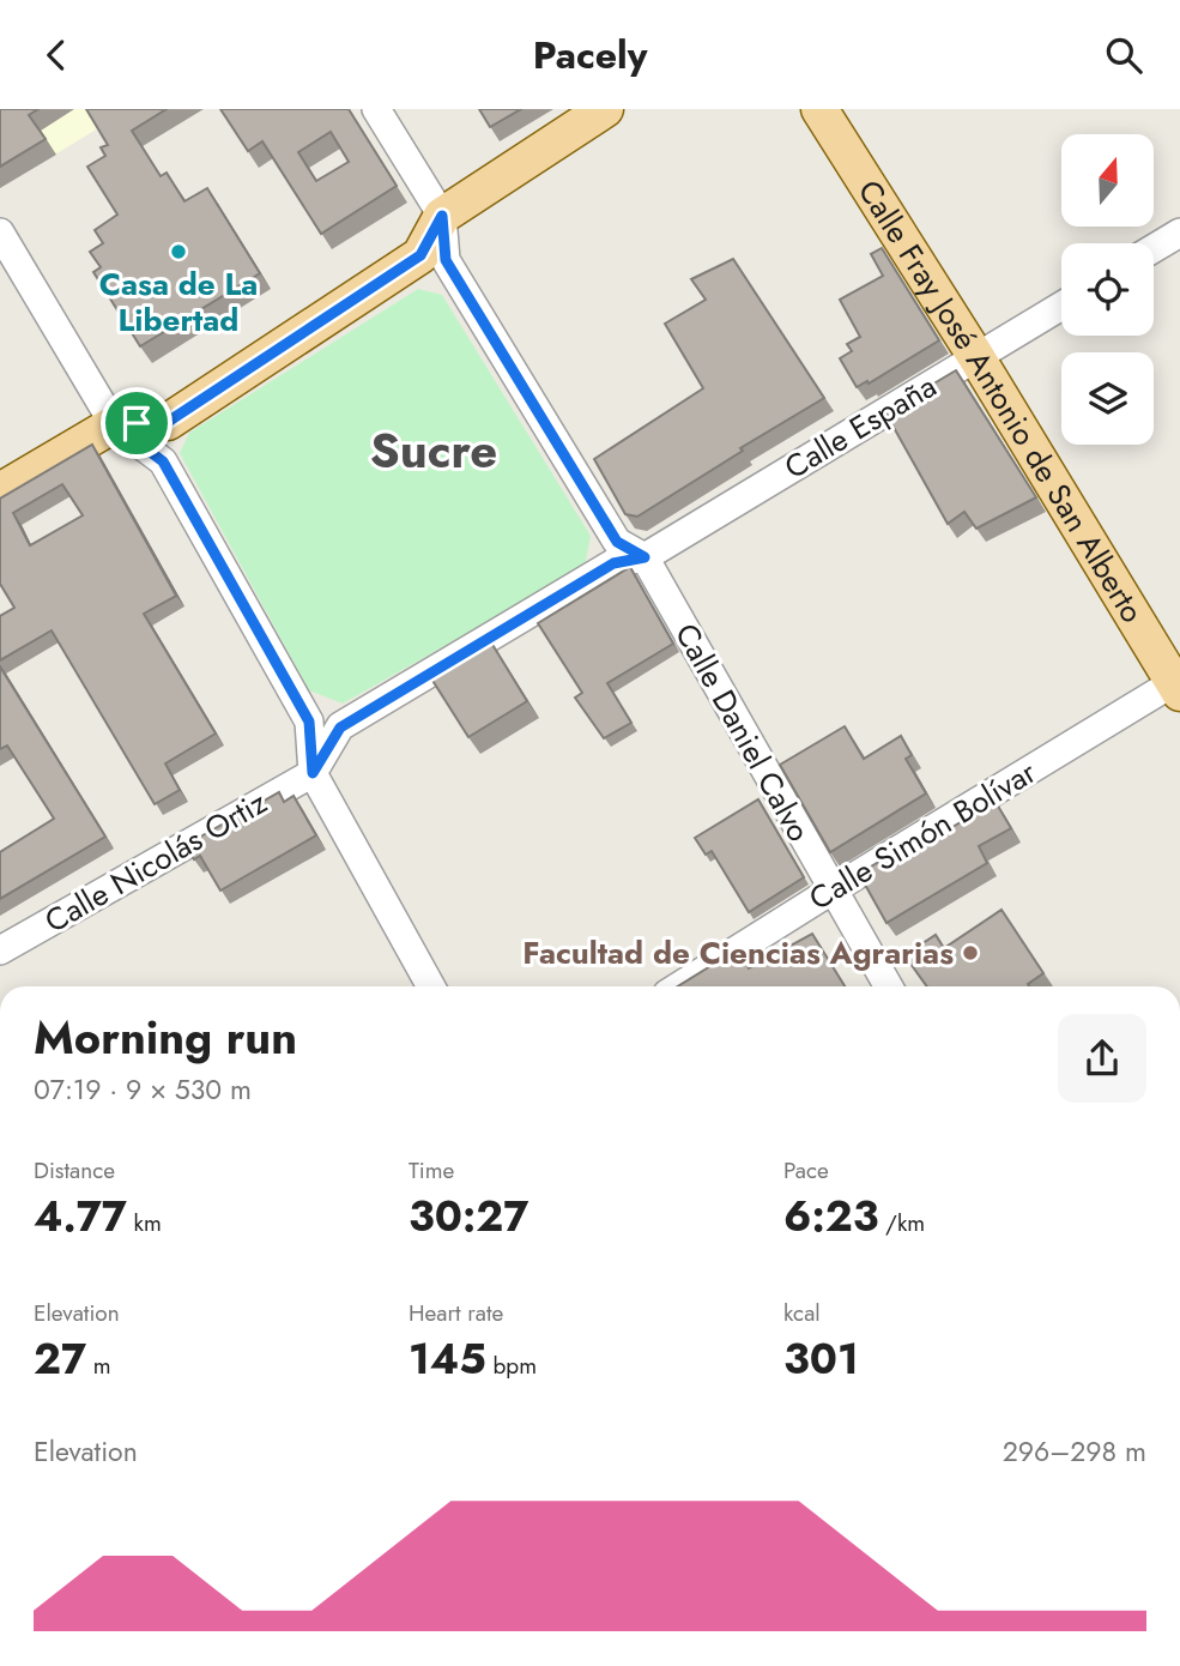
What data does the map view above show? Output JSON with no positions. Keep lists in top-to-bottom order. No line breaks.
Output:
{"streets":{"main road":["Calle Fray José Antonio de San Alberto"],"street":["Calle España","Calle Daniel Calvo","Calle Simón Bolívar","Calle Nicolás Ortiz"]},"crossings":[["Calle Fray José Antonio de San Alberto","Calle España"],["Calle Fray José Antonio de San Alberto","Calle Simón Bolívar"],["Calle España","Calle Daniel Calvo"],["Calle España","Calle Nicolás Ortiz"],["Calle Daniel Calvo","Calle Simón Bolívar"]],"districts":["Sucre"],"places":["Casa de La Libertad","Facultad de Ciencias Agrarias"],"north":"top","page":{"header":"Pacely","heading":["Morning run","07:19 · 9 × 530 m"],"stats":[["Distance","4.77 km"],["Time","30:27"],["Pace","6:23 /km"],["Elevation","27 m"],["Heart rate","145 bpm"],["kcal","301"]],"chart":["Elevation","296–298 m"]}}
